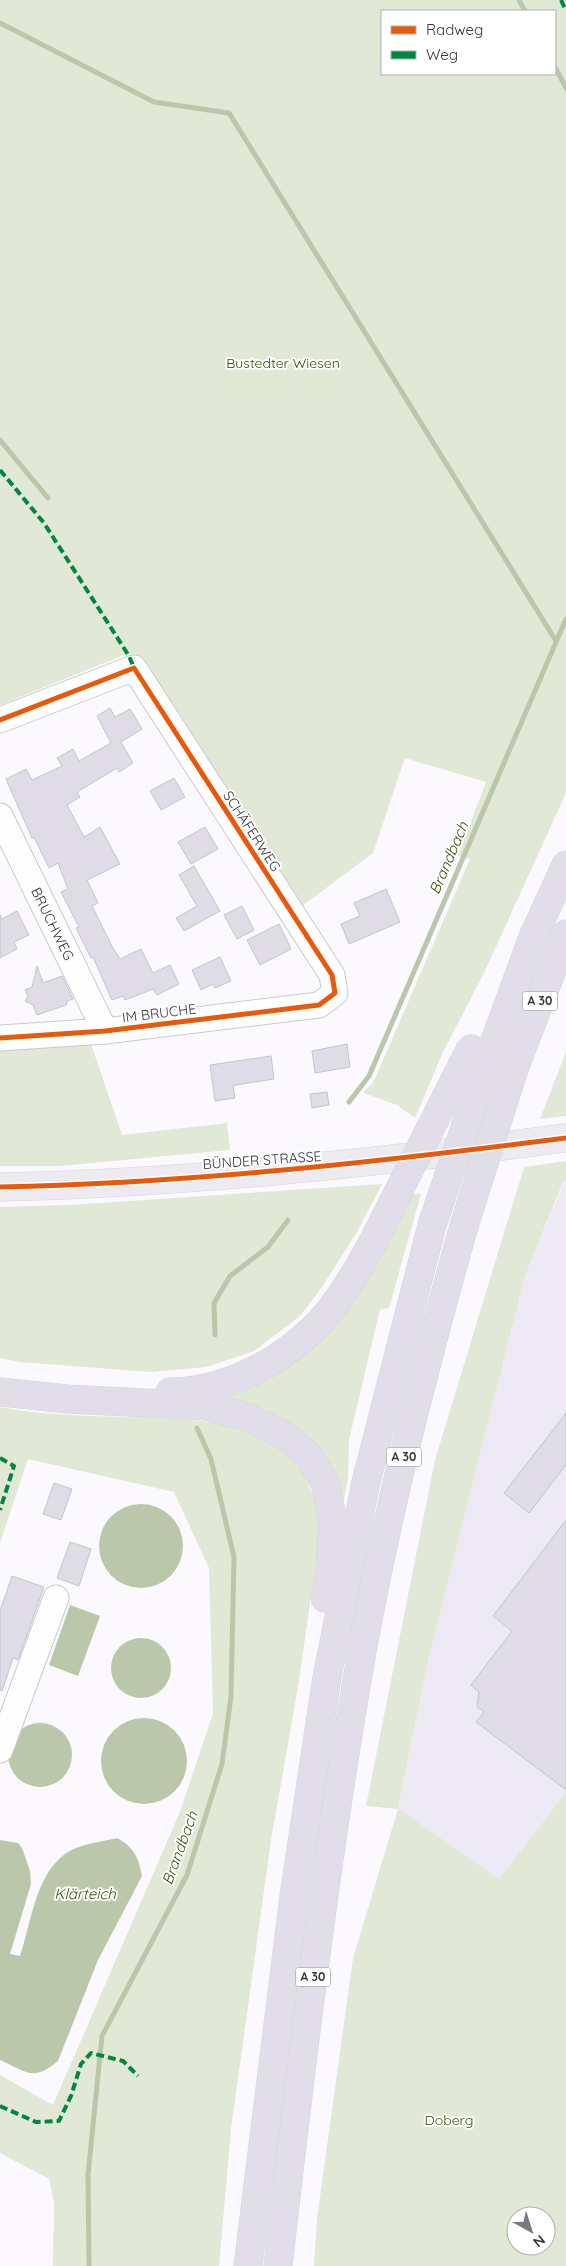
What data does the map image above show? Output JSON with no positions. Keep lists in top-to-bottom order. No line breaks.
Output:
{"streets":{"highway":["A 30"],"main road":["BÜNDER STRASSE"],"street":["SCHÄFERWEG","BRUCHWEG","IM BRUCHE"]},"crossings":[["SCHÄFERWEG","IM BRUCHE"],["BRUCHWEG","IM BRUCHE"]],"water":["Brandbach","Klärteich"],"parks":["Bustedter Wiesen","Doberg"],"legend":["Radweg","Weg"],"north":"bottom right"}
